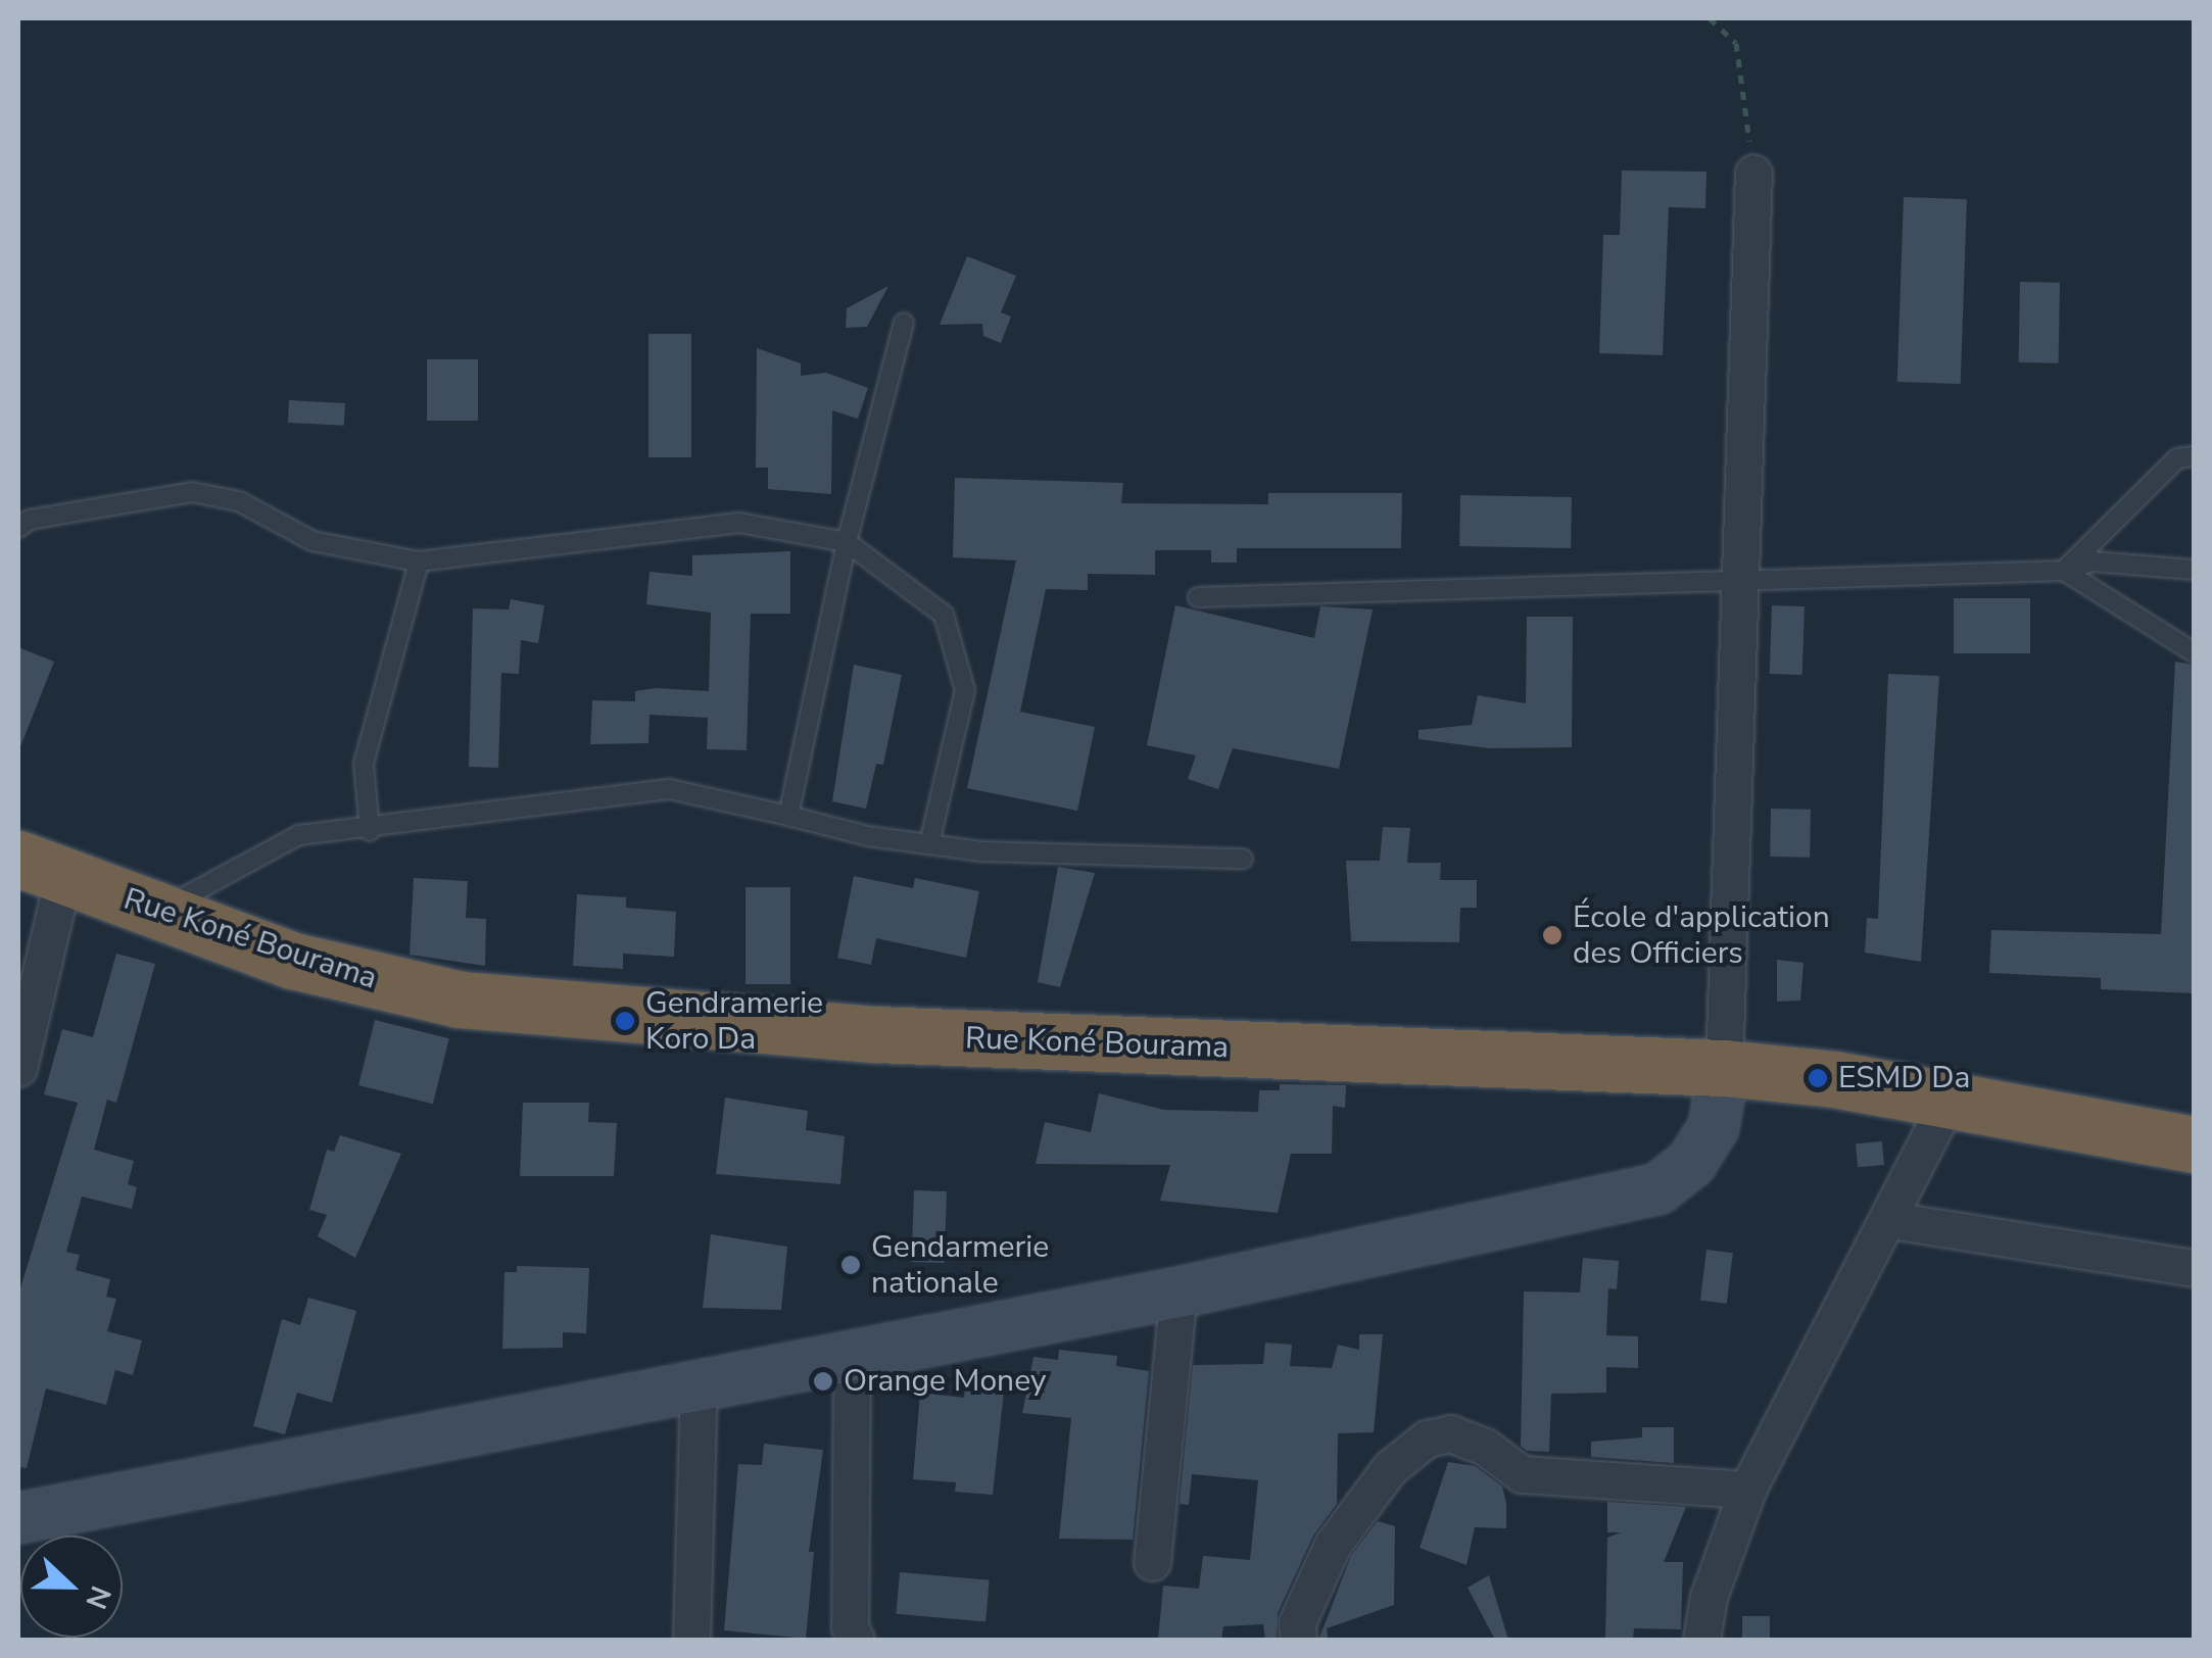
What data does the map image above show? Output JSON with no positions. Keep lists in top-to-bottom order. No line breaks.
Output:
{"streets":{"highway":["Rue Koné Bourama"]},"places":["École d'application des Officiers","Gendramerie Koro Da","ESMD Da","Gendarmerie nationale","Orange Money"],"north":"right"}
